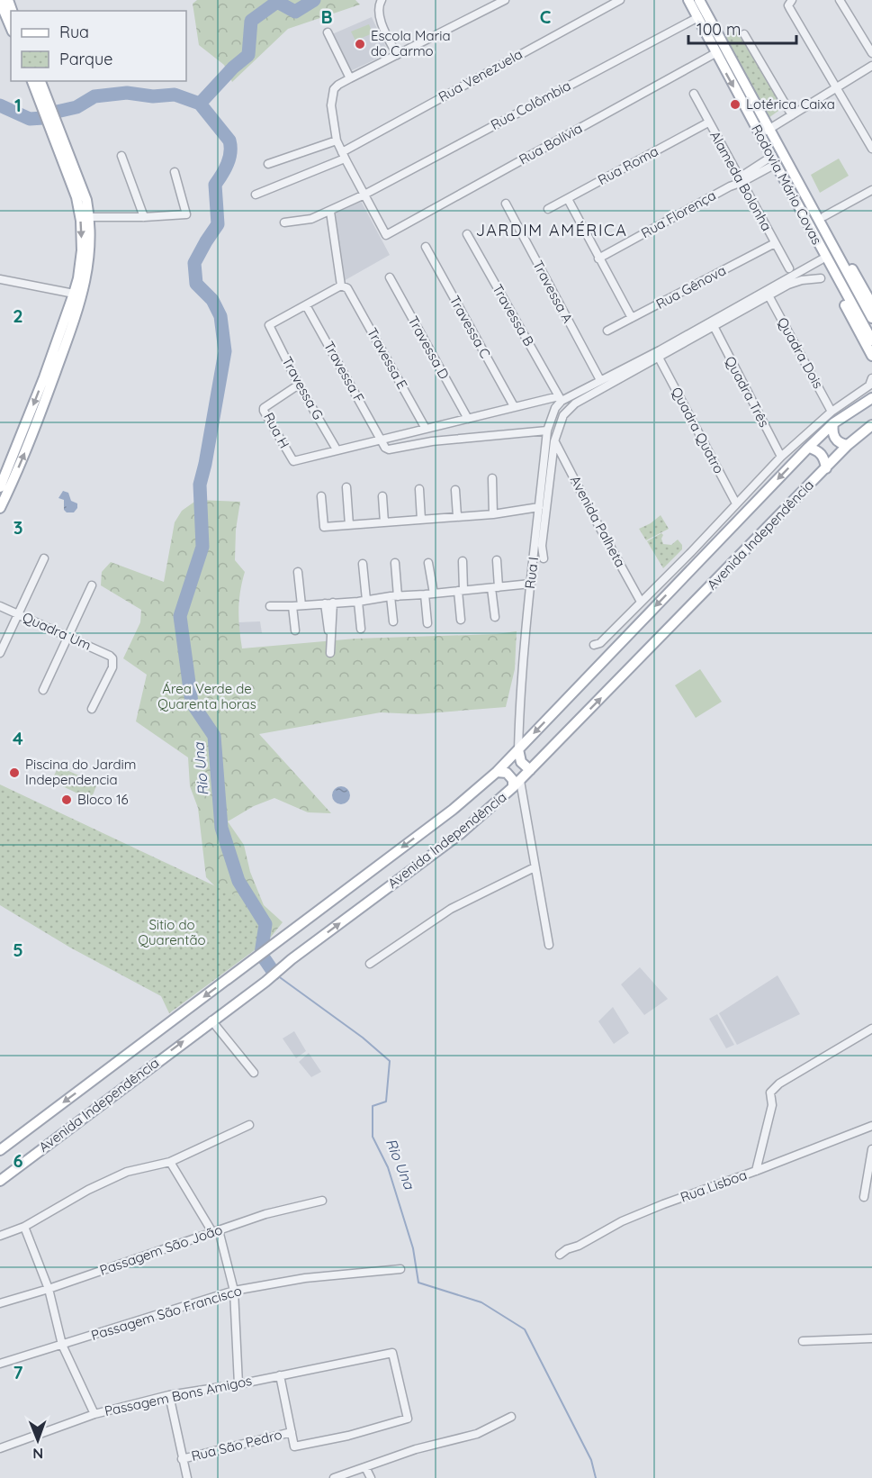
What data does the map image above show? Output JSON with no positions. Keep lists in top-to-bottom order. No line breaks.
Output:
{"streets":{"main road":["Rodovia Mário Covas","Avenida Independência"],"street":["Rua Venezuela","Rua Colômbia","Rua Bolívia","Rua Roma","Alameda Bolonha","Rua Florença","Rua Gênova","Travessa A","Travessa B","Travessa C","Travessa D","Quadra Dois","Travessa E","Travessa F","Travessa G","Quadra Três","Rua H","Quadra Quatro","Avenida Palheta","Rua I","Quadra Um","Rua Lisboa","Passagem São João","Passagem São Francisco","Passagem Bons Amigos","Rua São Pedro"]},"crossings":[["Rua Colômbia","Rua Bolívia"],["Rua Colômbia","Rodovia Mário Covas"],["Rua Bolívia","Rodovia Mário Covas"],["Rua Roma","Alameda Bolonha"],["Alameda Bolonha","Rua Florença"],["Alameda Bolonha","Rua Gênova"],["Rodovia Mário Covas","Rua Florença"],["Travessa B","Rua I"],["Travessa F","Travessa G"],["Travessa G","Rua H"],["Avenida Independência","Rua I"],["Passagem Bons Amigos","Rua São Pedro"]],"districts":["JARDIM AMÉRICA"],"water":["Rio Una"],"parks":["Área Verde de Quarenta horas","Sitio do Quarentão"],"places":["Escola Maria do Carmo","Lotérica Caixa","Piscina do Jardim Independencia","Bloco 16"],"legend":["Rua","Parque"],"scale_bar":"100 m","north":"bottom","grid":{"columns":["B","C"],"rows":["1","2","3","4","5","6","7"]}}
